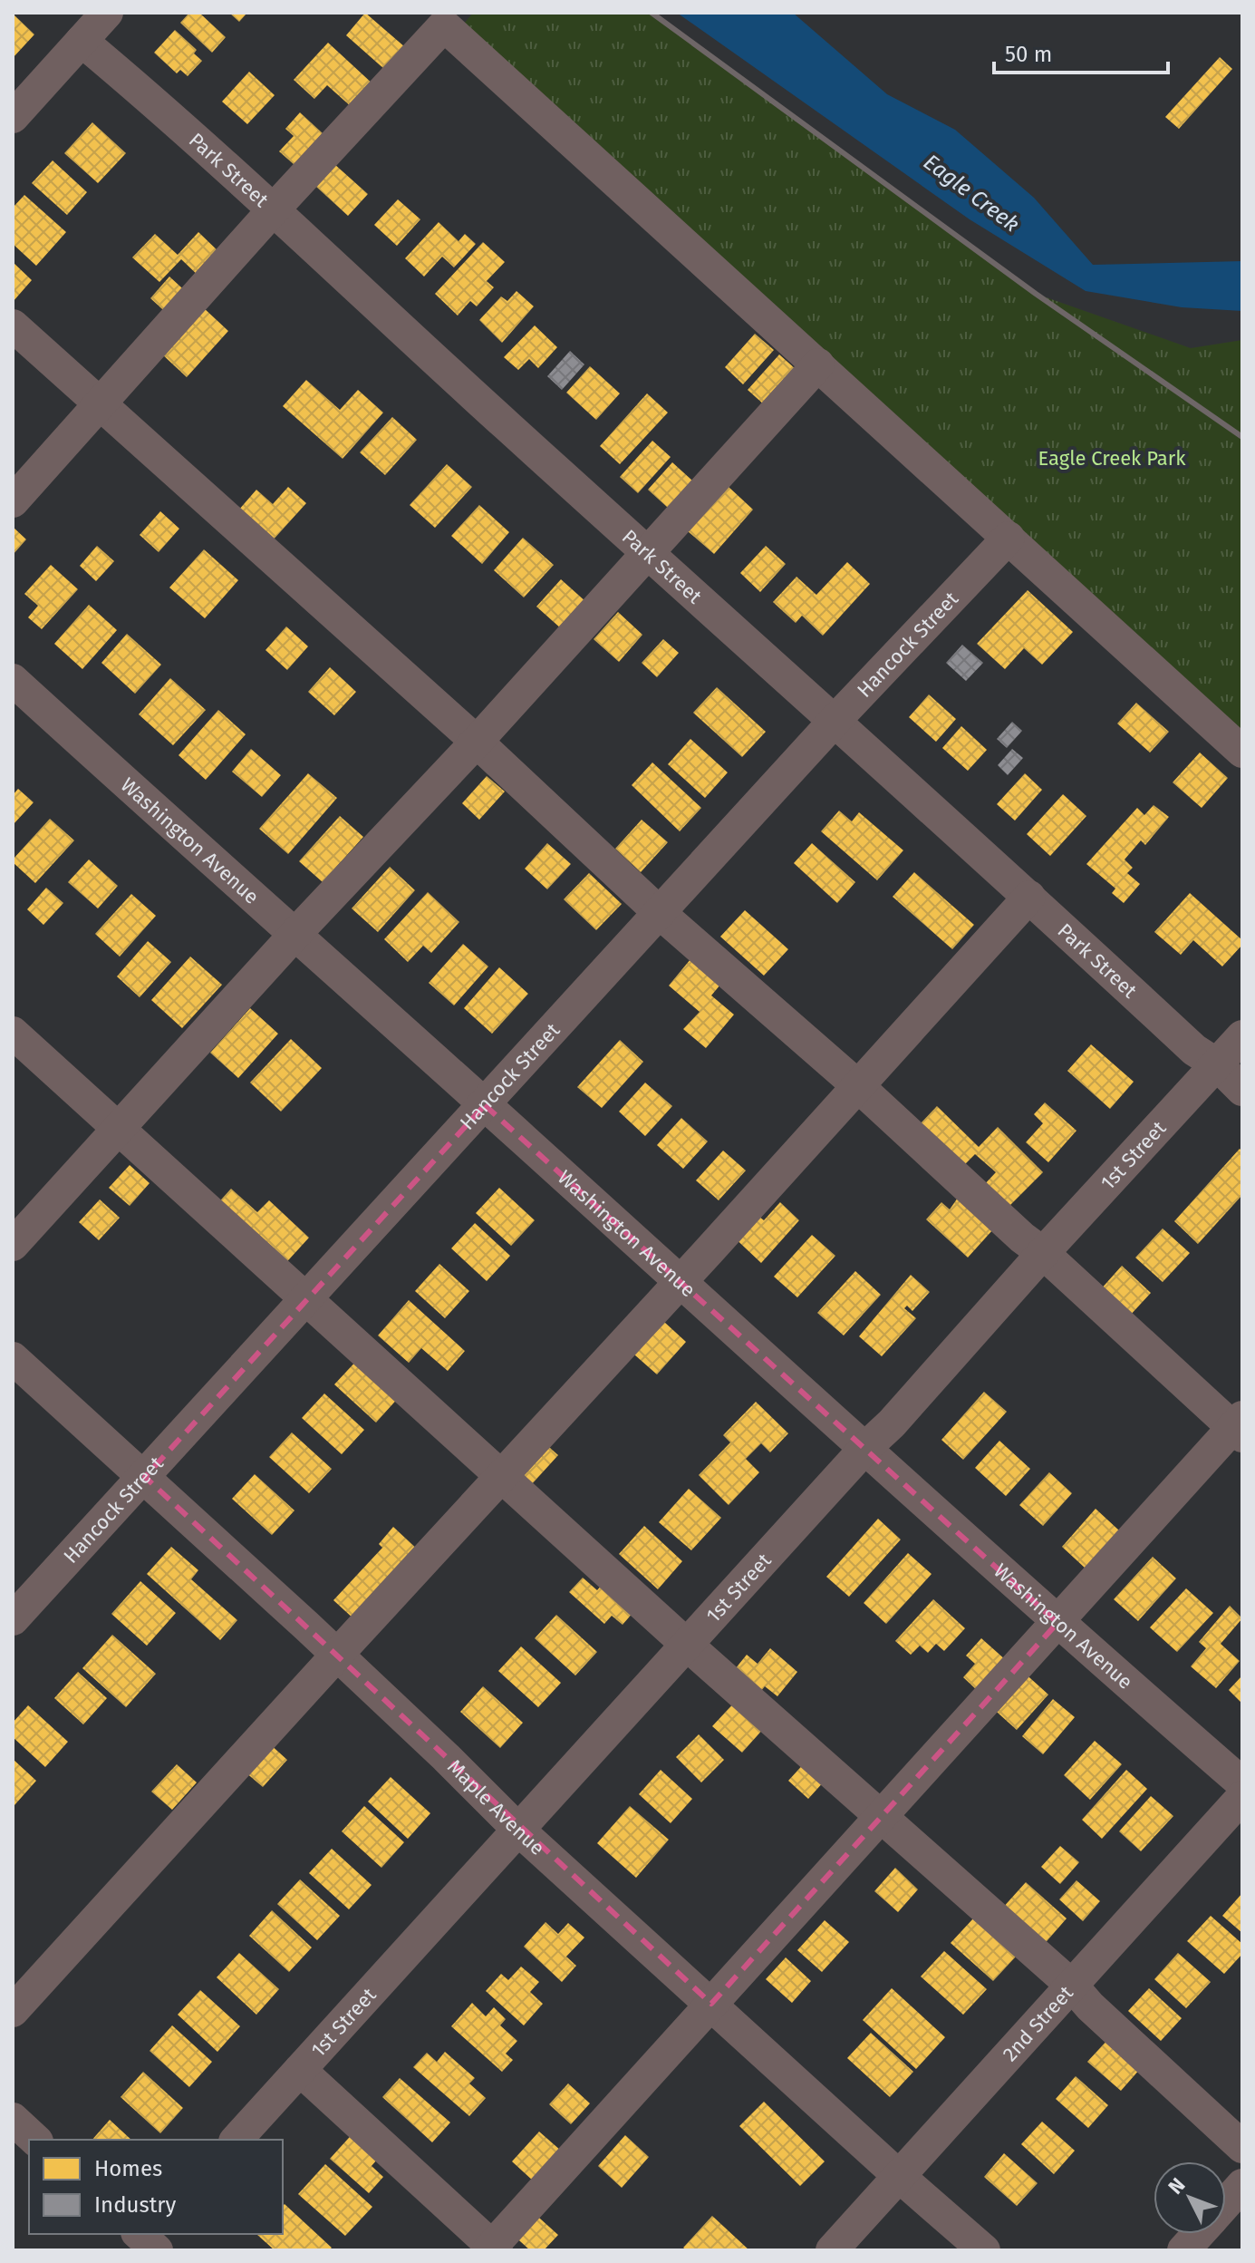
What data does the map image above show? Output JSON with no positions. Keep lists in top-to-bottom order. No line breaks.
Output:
{"streets":{"street":["Park Street","Hancock Street","Washington Avenue","1st Street","Maple Avenue","2nd Street"]},"crossings":[["Park Street","Hancock Street"],["Park Street","1st Street"],["Hancock Street","Washington Avenue"],["Hancock Street","Maple Avenue"],["Washington Avenue","1st Street"],["1st Street","Maple Avenue"],["Maple Avenue","2nd Street"]],"water":["Eagle Creek"],"parks":["Eagle Creek Park"],"legend":["Homes","Industry"],"scale_bar":"50 m","north":"top left"}
